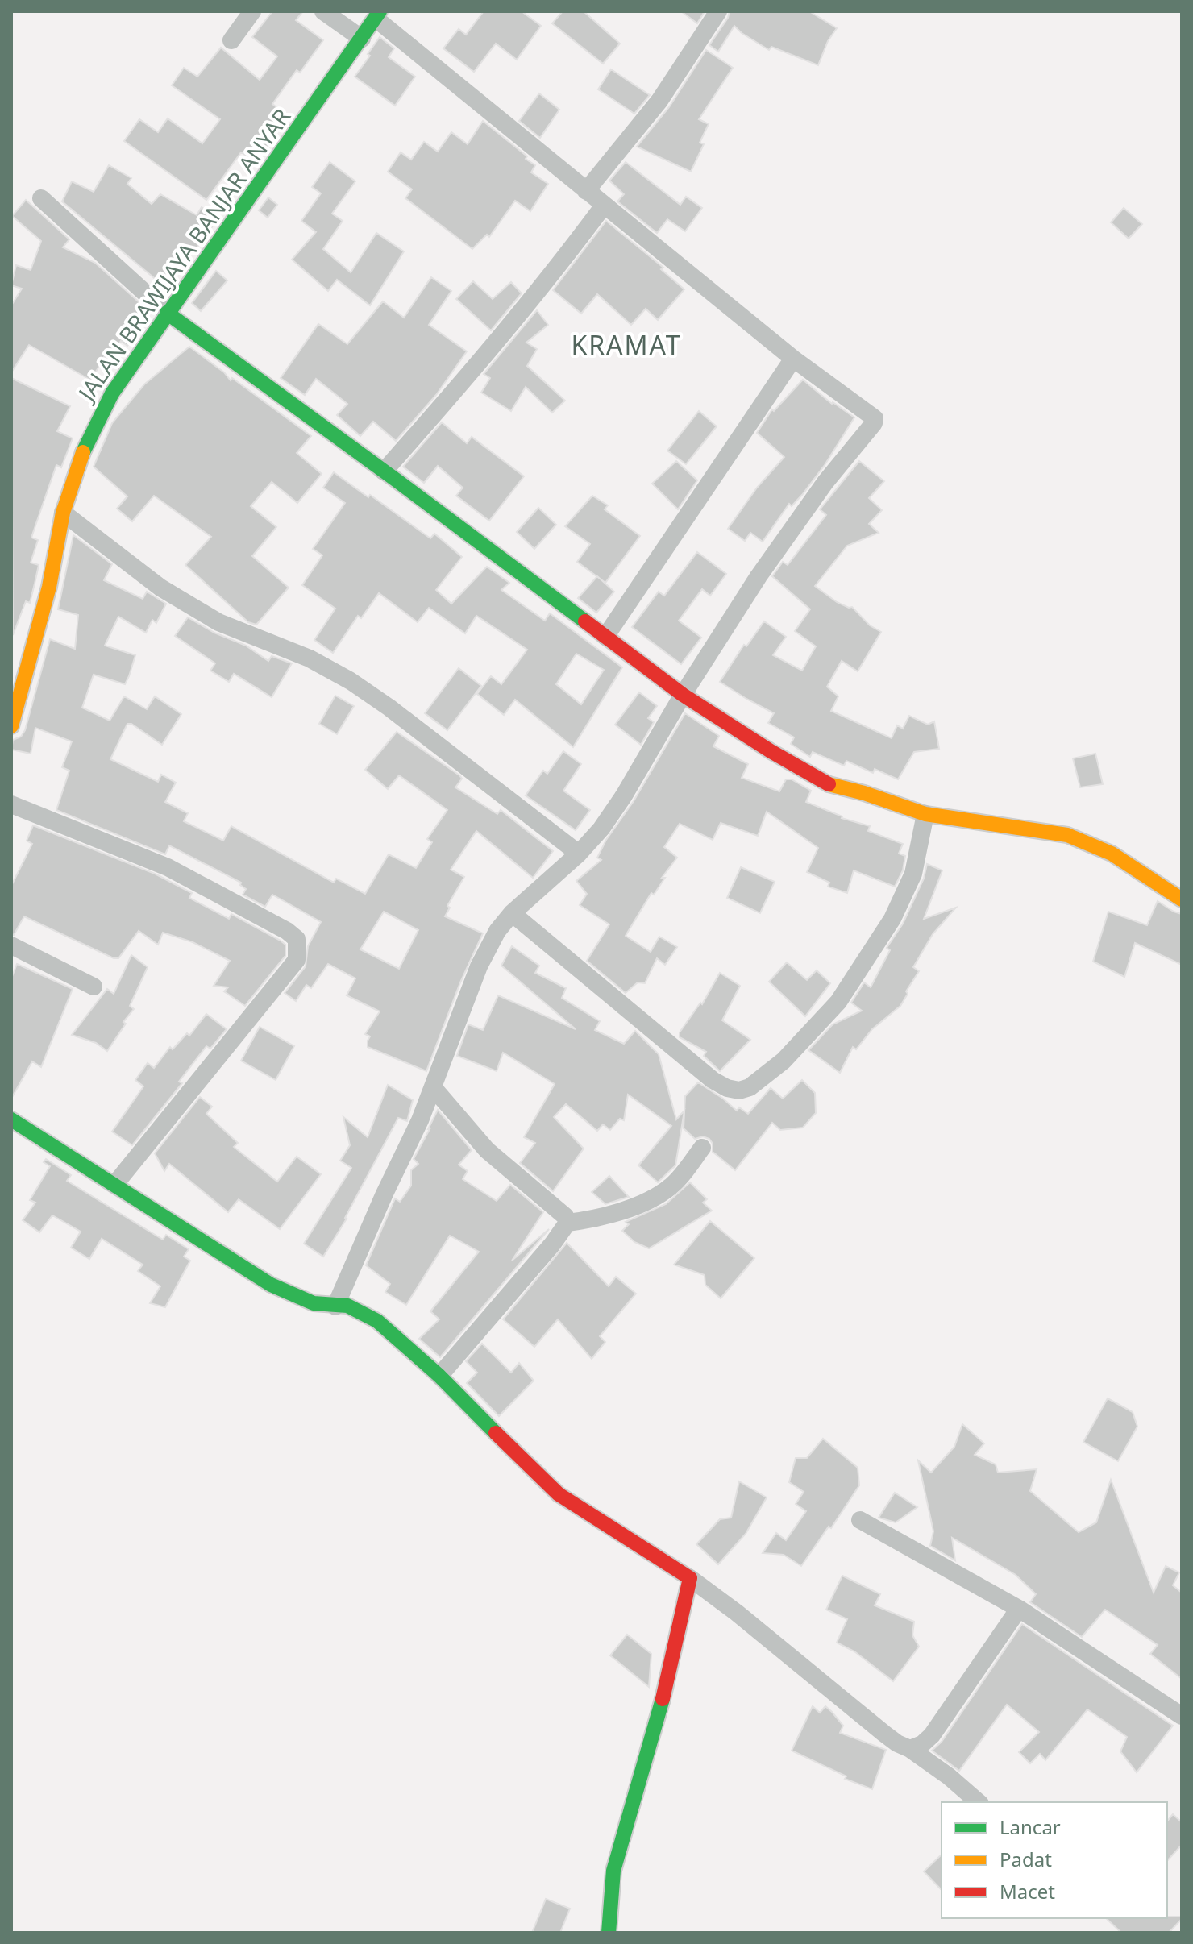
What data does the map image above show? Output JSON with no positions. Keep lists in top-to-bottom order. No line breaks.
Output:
{"streets":{"street":["JALAN BRAWIJAYA BANJAR ANYAR"]},"districts":["KRAMAT"],"legend":["Lancar","Padat","Macet"]}
